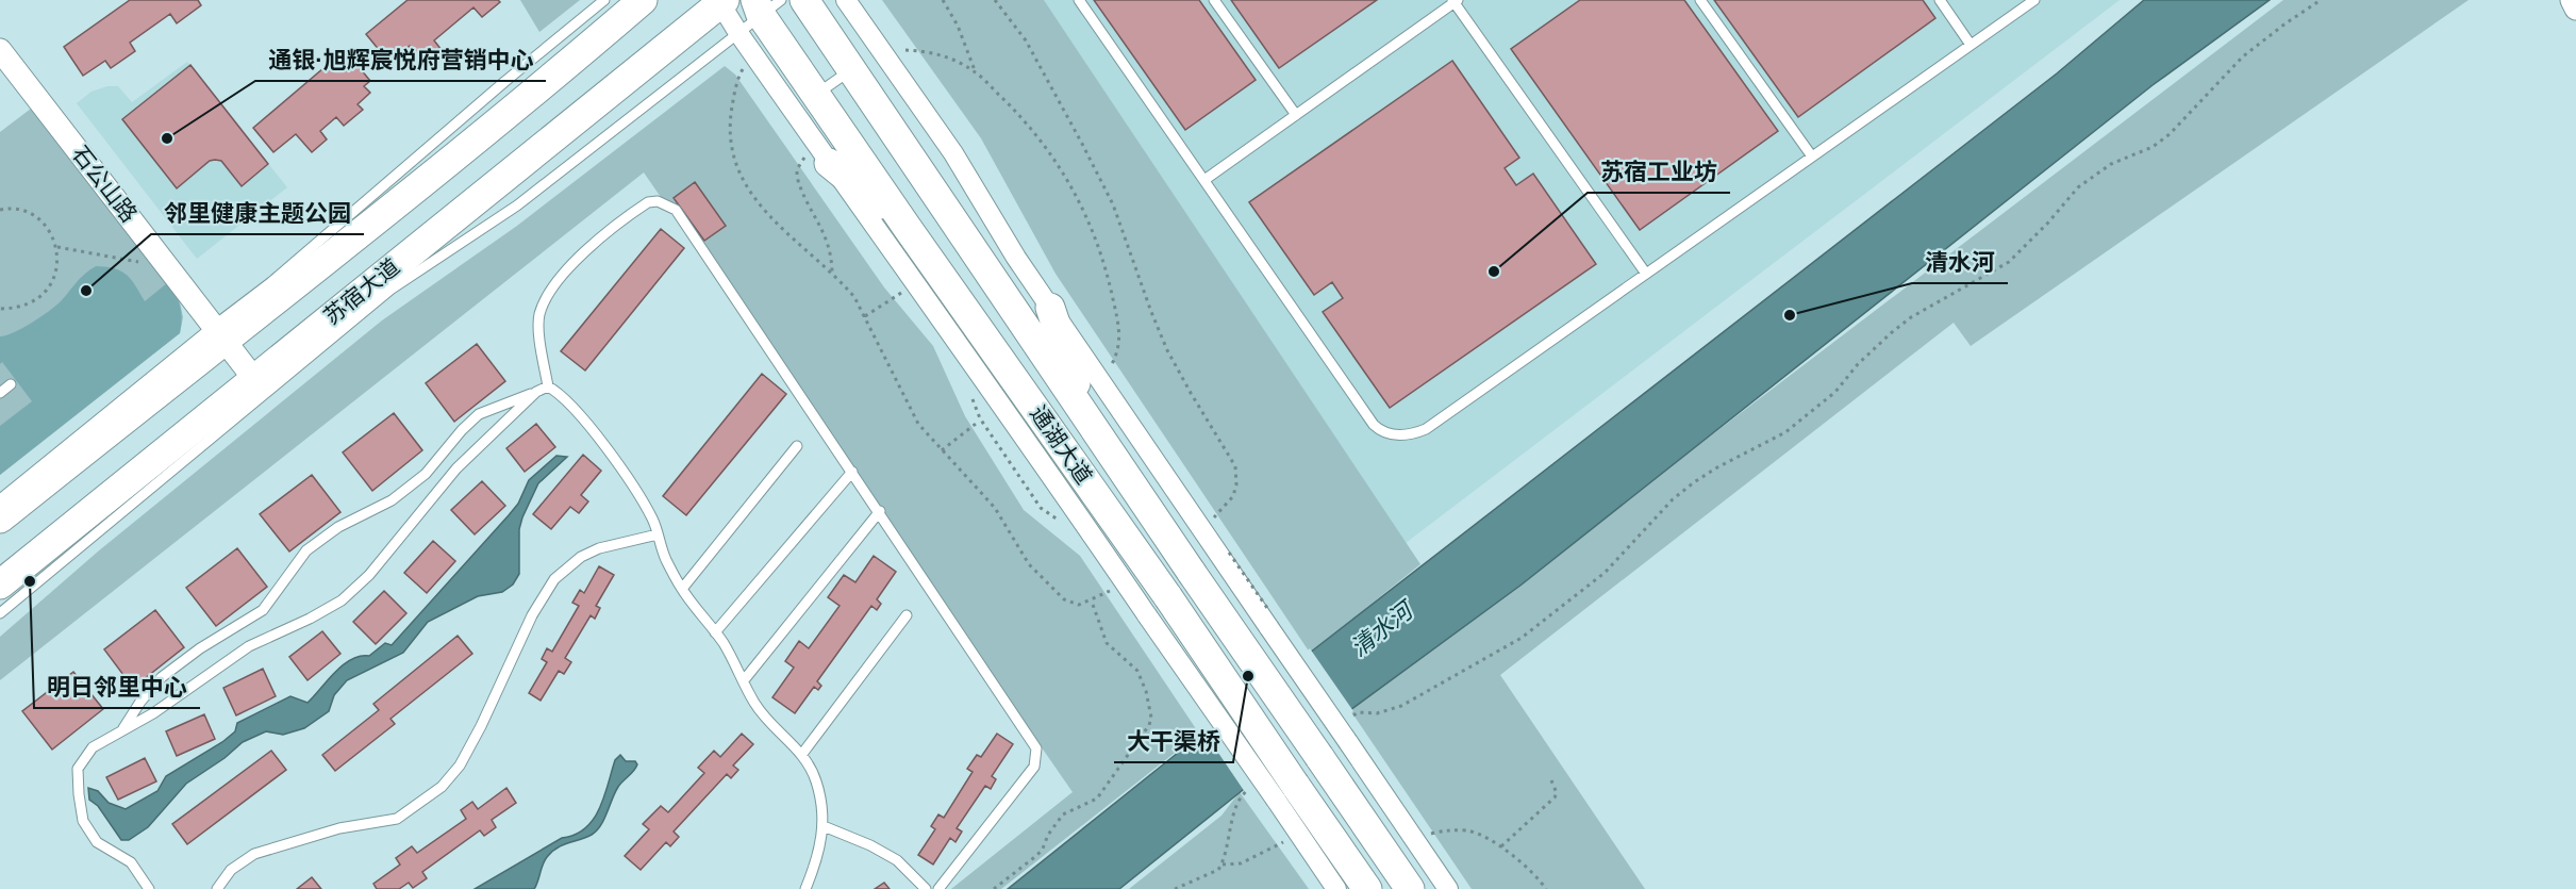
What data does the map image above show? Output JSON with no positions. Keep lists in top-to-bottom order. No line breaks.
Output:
{"streets":{"main road":["苏宿大道","通湖大道"],"street":["石公山路"]},"crossings":[["石公山路","苏宿大道"]],"water":["清水河"],"places":["通银·旭辉宸悦府营销中心","苏宿工业坊","邻里健康主题公园","清水河","明日邻里中心","大干渠桥"]}
